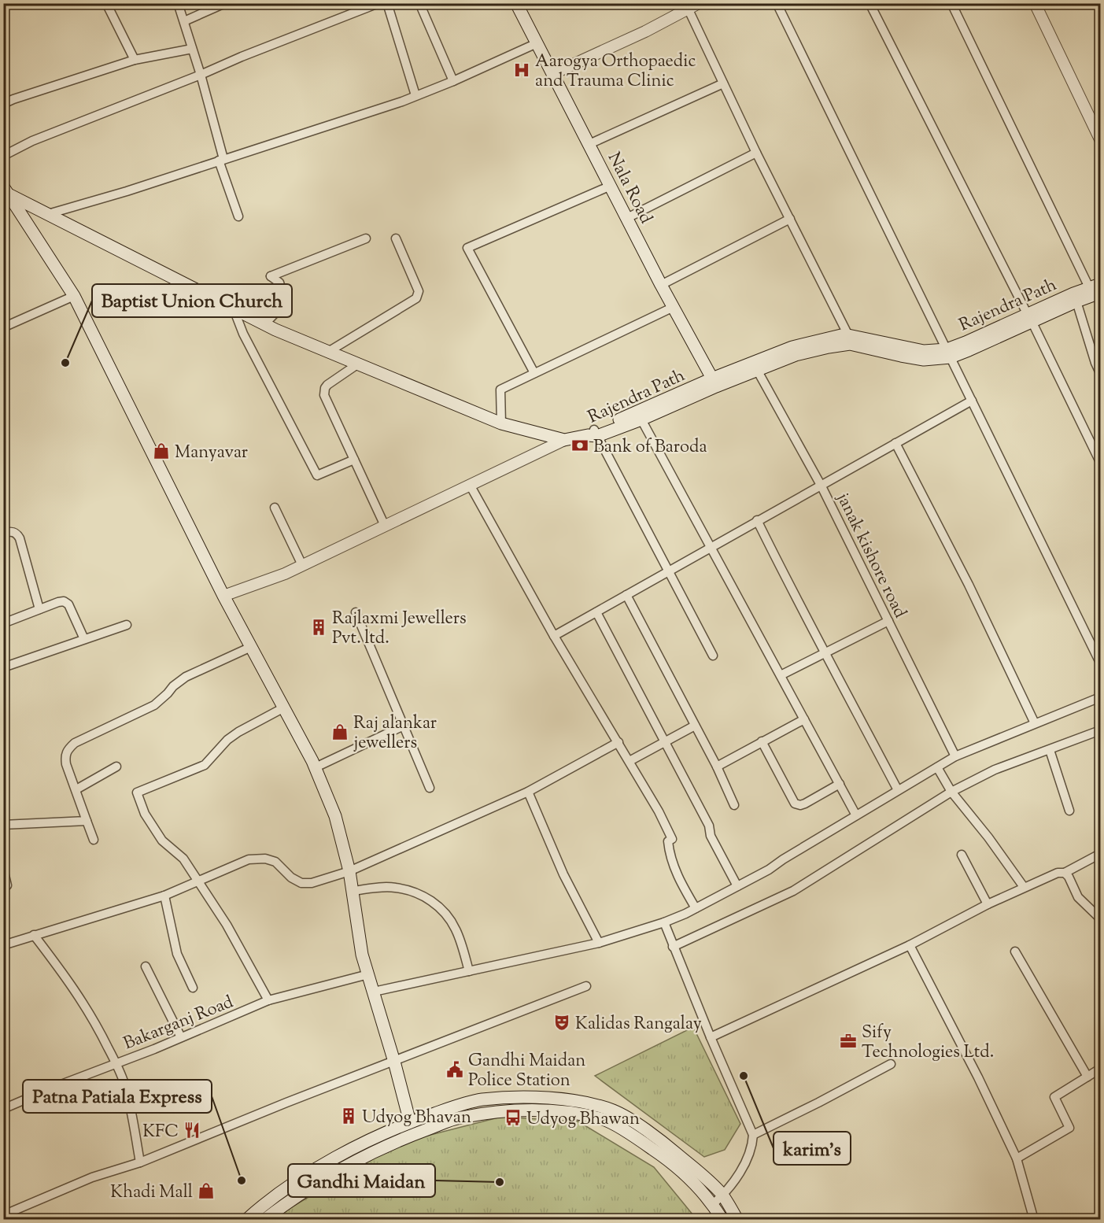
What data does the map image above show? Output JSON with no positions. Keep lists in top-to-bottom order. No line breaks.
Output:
{"streets":{"main road":["Nala Road","Rajendra Path"],"street":["janak kishore road","Bakarganj Road"]},"crossings":[["Nala Road","Rajendra Path"],["Rajendra Path","janak kishore road"]],"places":{"hospital":["Aarogya Orthopaedic and Trauma Clinic"],"other":["Baptist Union Church","karim's","Patna Patiala Express","Gandhi Maidan"],"bank":["Bank of Baroda"],"shop":["Manyavar","Raj alankar jewellers","Khadi Mall"],"building":["Rajlaxmi Jewellers Pvt. ltd.","Udyog Bhavan"],"theatre":["Kalidas Rangalay"],"office":["Sify Technologies Ltd."],"public building":["Gandhi Maidan Police Station"],"bus stop":["Udyog Bhawan"],"restaurant":["KFC"]}}
